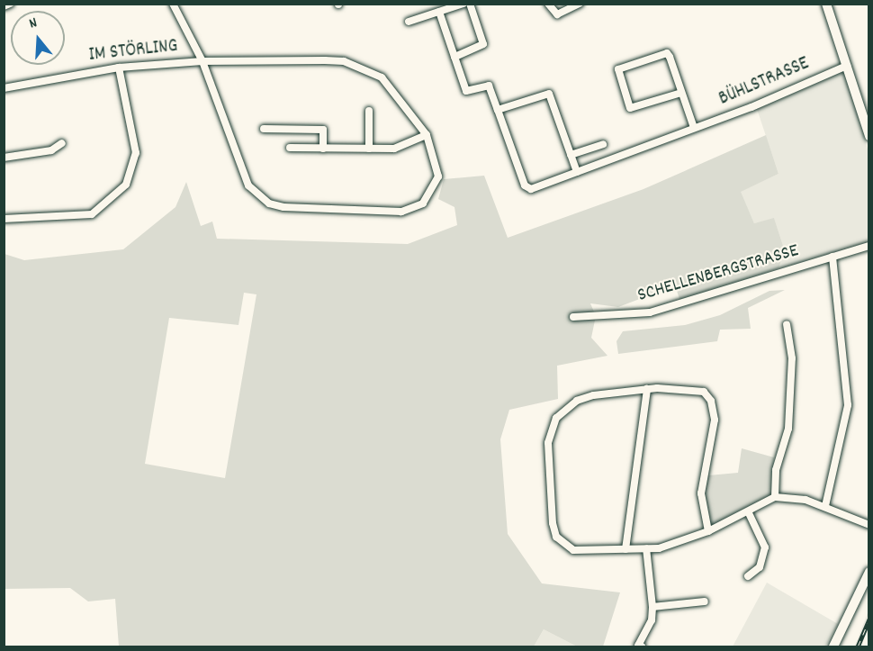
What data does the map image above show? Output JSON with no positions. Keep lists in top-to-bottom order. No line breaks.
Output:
{"streets":{"street":["IM STÖRLING","BÜHLSTRASSE","SCHELLENBERGSTRASSE"]},"north":"top"}
